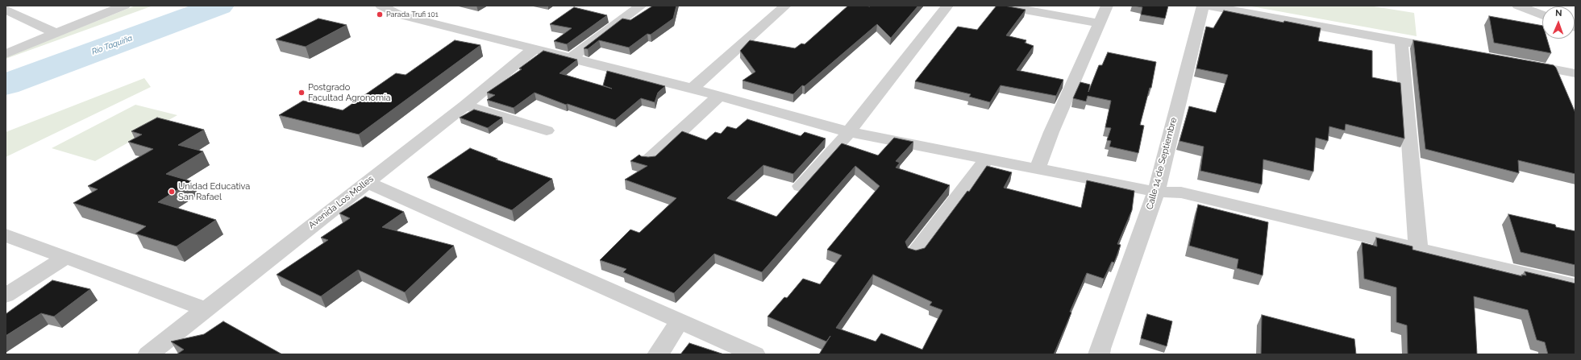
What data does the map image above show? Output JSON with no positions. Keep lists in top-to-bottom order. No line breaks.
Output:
{"streets":{"street":["Calle 14 de Septiembre","Avenida Los Molles"]},"water":["Río Taquiña"],"places":["Parada Trufi 101","Postgrado Facultad Agronomía","Unidad Educativa San Rafael"],"north":"top"}
